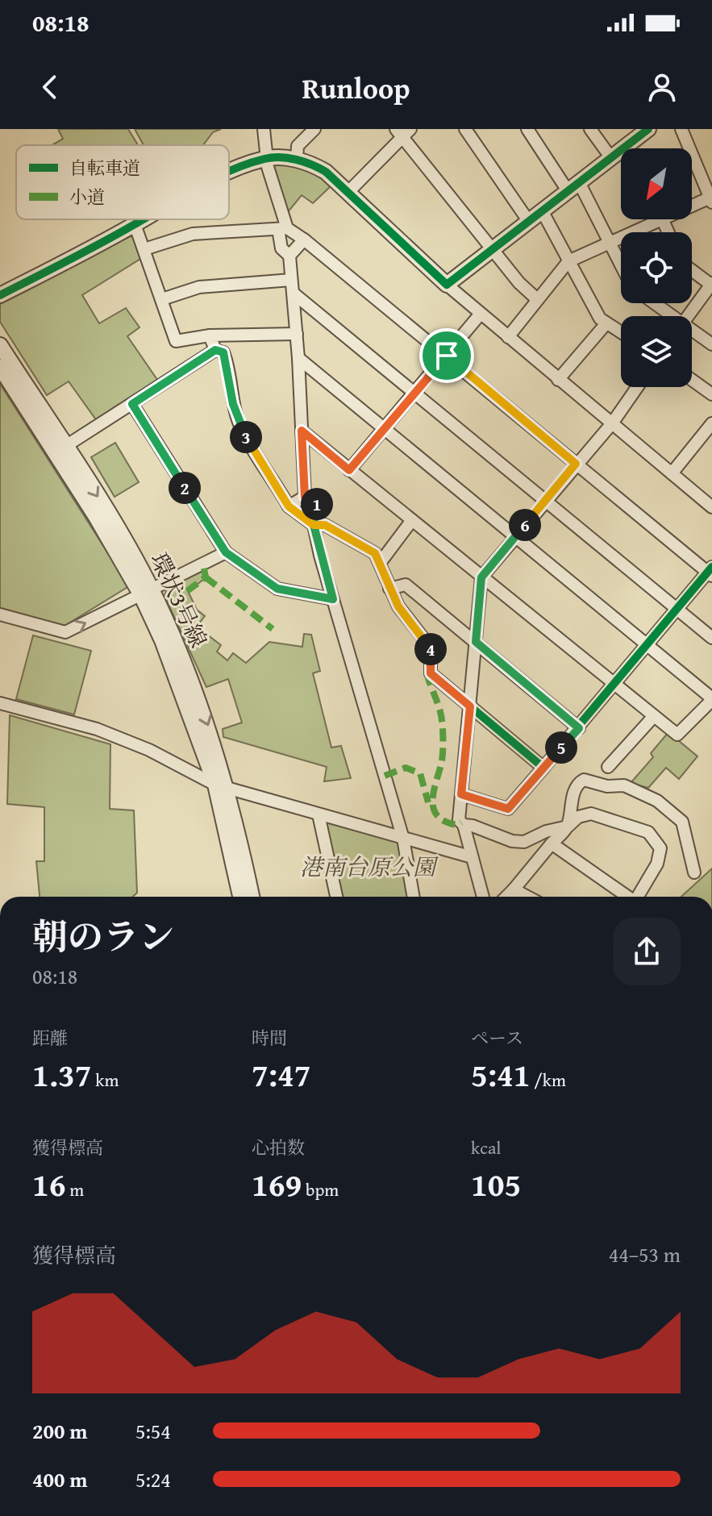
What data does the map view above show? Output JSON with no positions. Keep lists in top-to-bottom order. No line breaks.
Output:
{"streets":{"street":["環状3号線"]},"parks":["港南台原公園"],"legend":["自転車道","小道"],"north":"bottom left","page":{"status":"08:18","header":"Runloop","pins":["3","2","1","6","4","5"],"heading":["朝のラン","08:18"],"stats":[["距離","1.37 km"],["時間","7:47"],["ペース","5:41 /km"],["獲得標高","16 m"],["心拍数","169 bpm"],["kcal","105"]],"chart":["獲得標高","44–53 m"],"list":[{"name":"200 m","note":"5:54"},{"name":"400 m","note":"5:24"}]}}
